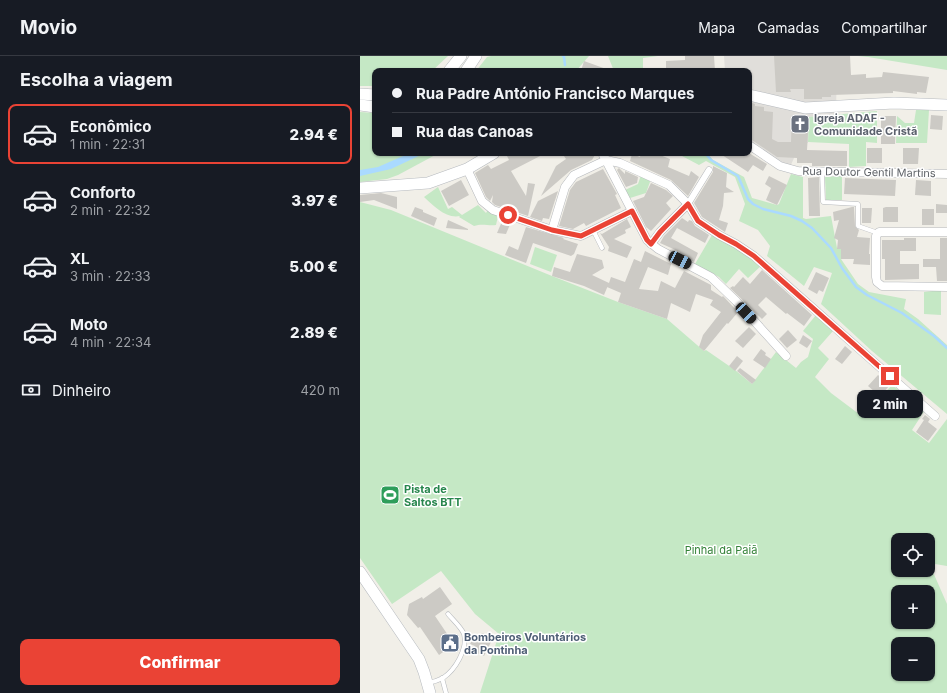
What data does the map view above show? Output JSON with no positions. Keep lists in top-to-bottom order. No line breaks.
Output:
{"streets":{"street":["Rua Doutor Gentil Martins"]},"parks":["Pinhal da Paiã"],"places":{"church":["Igreja ADAF - Comunidade Cristã"],"sports":["Pista de Saltos BTT"],"public building":["Bombeiros Voluntários da Pontinha"]},"page":{"header":"Movio","nav":["Mapa","Camadas","Compartilhar"],"heading":"Escolha a viagem","banner":["Rua Padre António Francisco Marques","Rua das Canoas"],"list":[{"name":"Econômico","note":"1 min · 22:31","value":"2.94 €"},{"name":"Conforto","note":"2 min · 22:32","value":"3.97 €"},{"name":"XL","note":"3 min · 22:33","value":"5.00 €"},{"name":"Moto","note":"4 min · 22:34","value":"2.89 €"}],"pay":["Dinheiro","420 m"],"bubble":"2 min","map_buttons":["+","−"],"buttons":"Confirmar"}}
